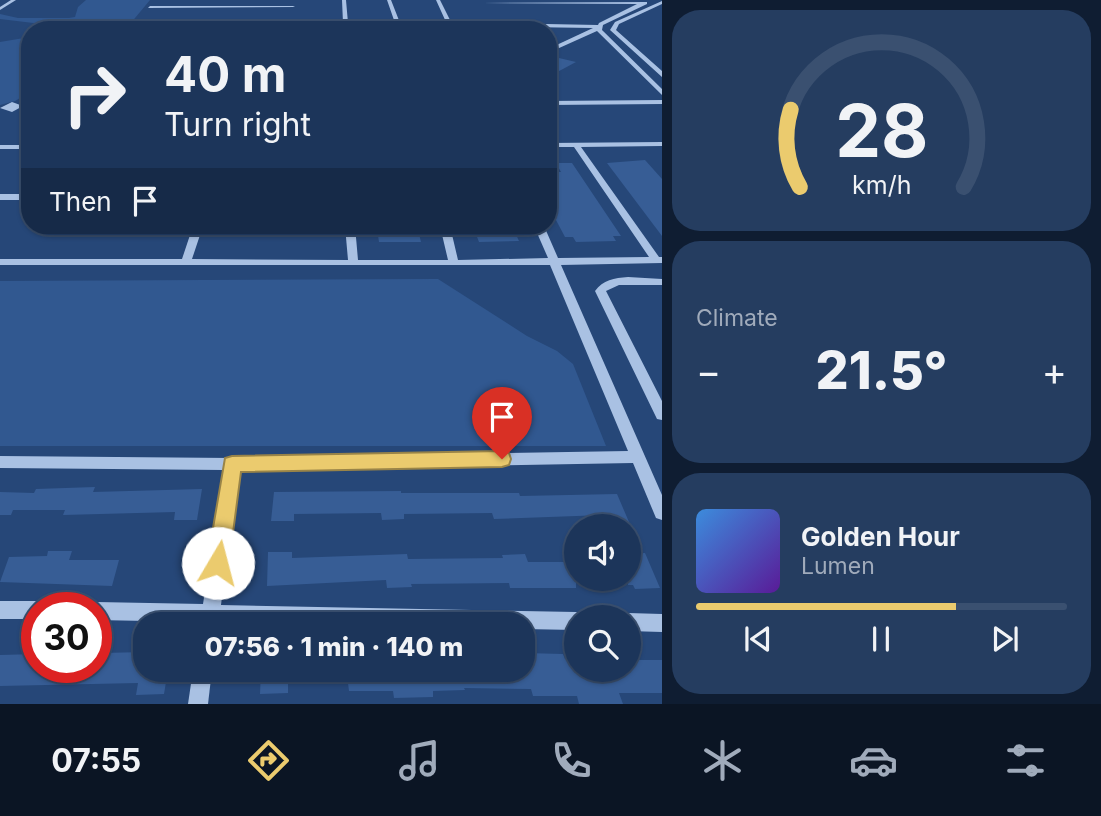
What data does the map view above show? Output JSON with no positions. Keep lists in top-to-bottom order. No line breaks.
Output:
{"page":{"turn":["40 m","Turn right"],"then":"Then","tile":"Climate","heat":["−","21.5°","+"],"song":["Golden Hour","Lumen"],"limit":"30","trip":"07:56 · 1 min · 140 m","tabs":"07:55","gauge":["28","km/h"]}}
